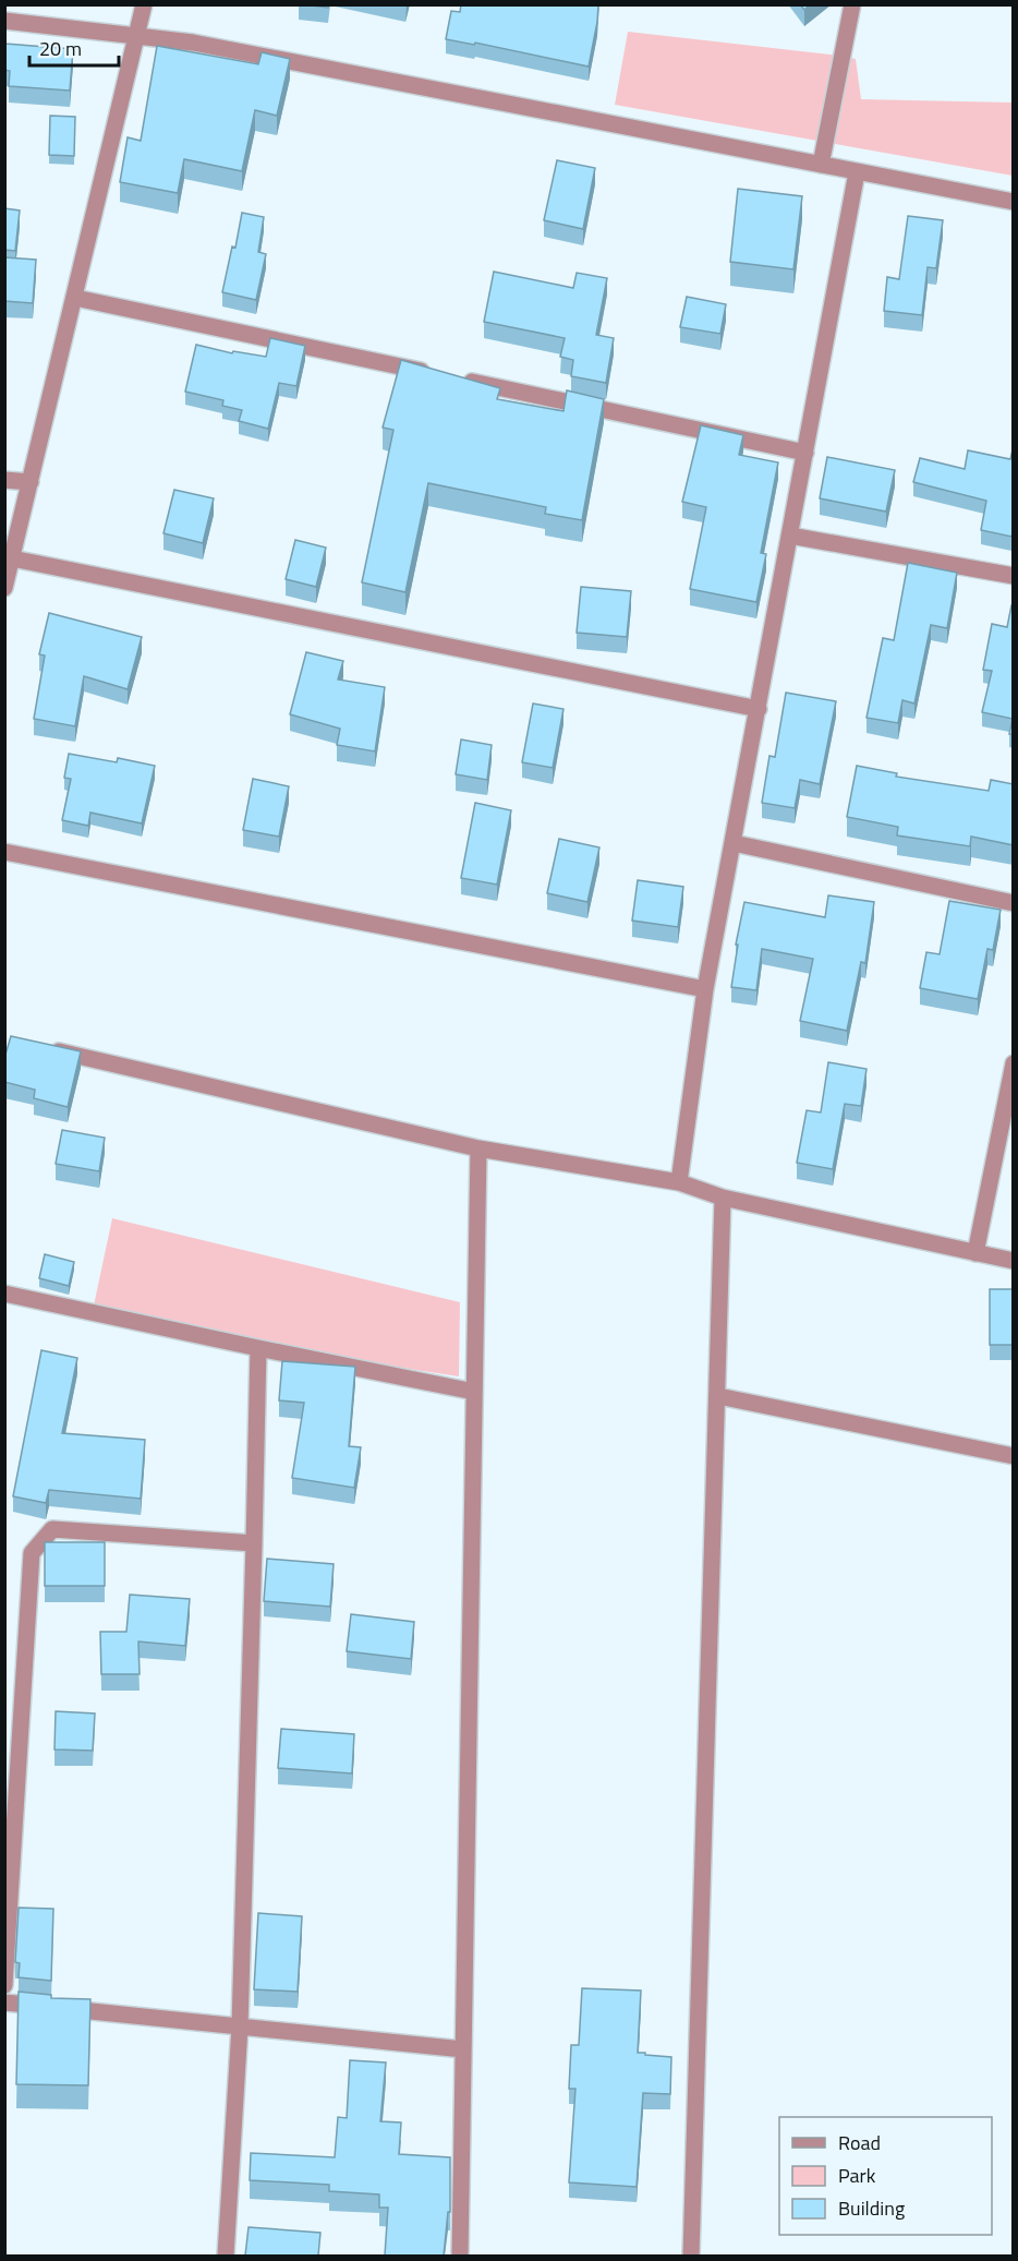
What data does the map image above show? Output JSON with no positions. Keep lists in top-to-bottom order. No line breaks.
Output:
{"legend":["Road","Park","Building"],"scale_bar":"20 m"}
